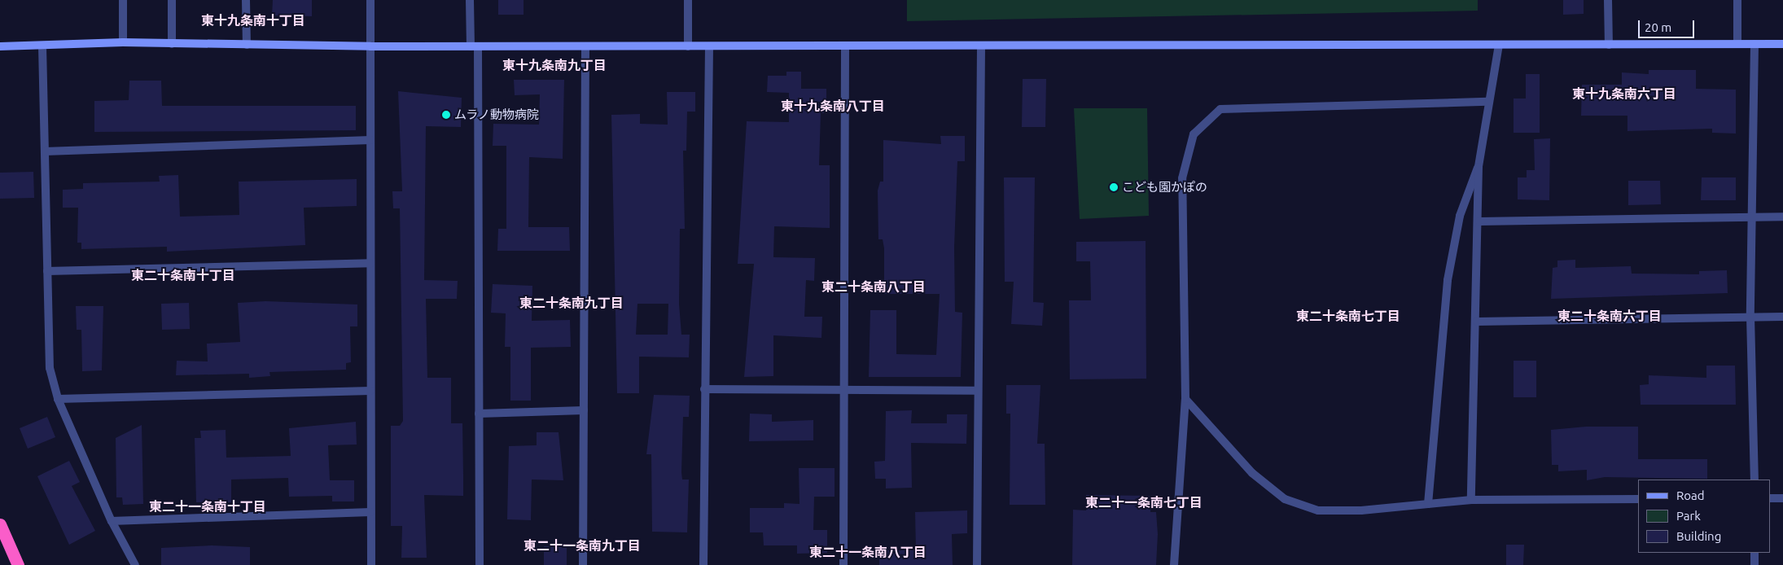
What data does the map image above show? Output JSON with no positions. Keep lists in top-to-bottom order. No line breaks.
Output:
{"districts":["東十九条南十丁目","東十九条南九丁目","東十九条南六丁目","東十九条南八丁目","東二十条南十丁目","東二十条南八丁目","東二十条南九丁目","東二十条南七丁目","東二十条南六丁目","東二十一条南七丁目","東二十一条南十丁目","東二十一条南九丁目","東二十一条南八丁目"],"places":["ムラノ動物病院","こども園かぽの"],"legend":["Road","Park","Building"],"scale_bar":"20 m"}
